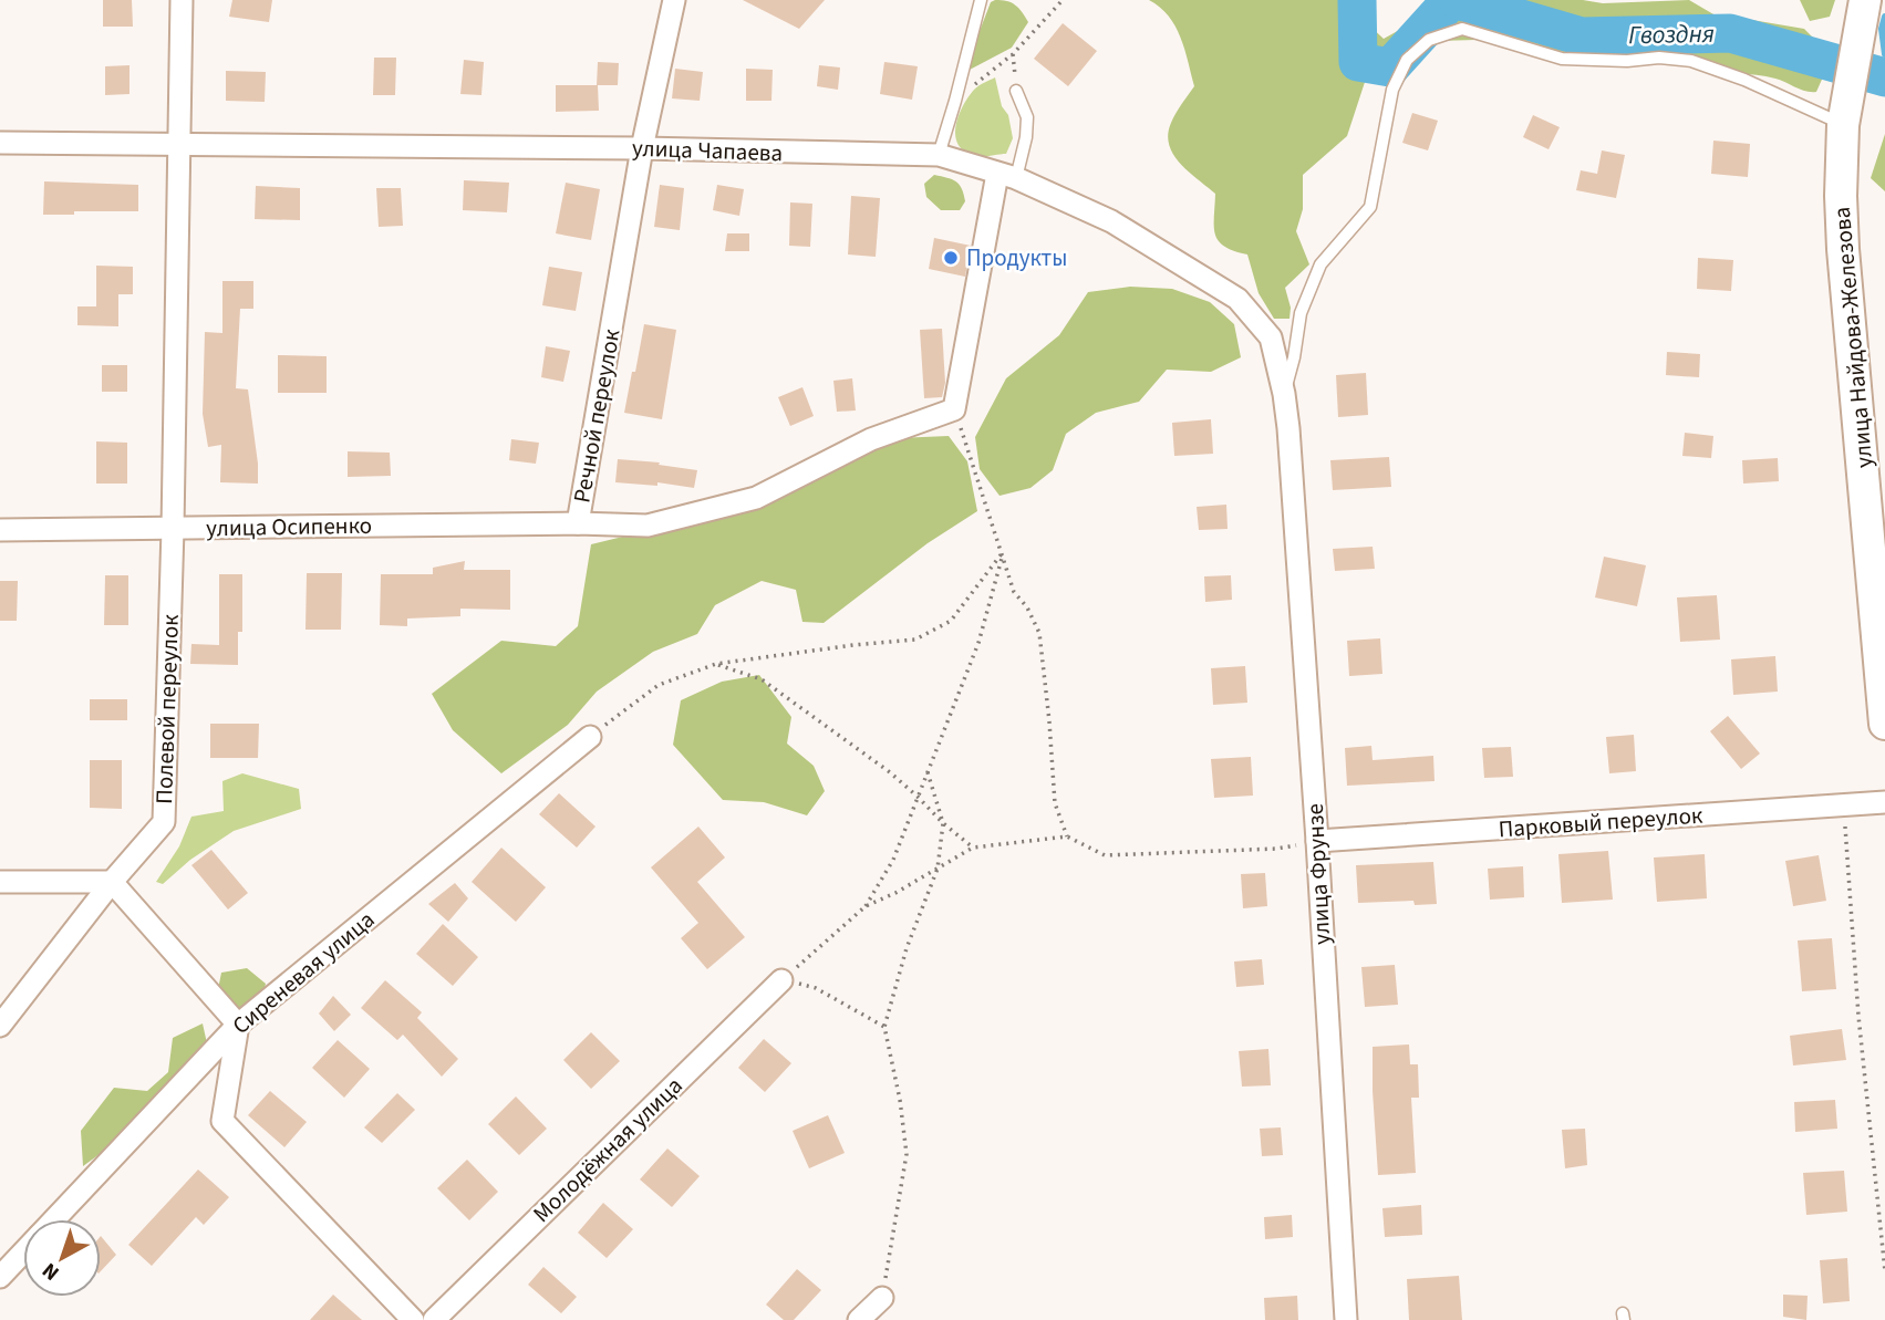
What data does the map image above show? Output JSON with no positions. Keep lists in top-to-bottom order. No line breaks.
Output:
{"streets":{"main road":["улица Найдова-Железова"],"street":["улица Чапаева","Речной переулок","улица Осипенко","Полевой переулок","Парковый переулок","улица Фрунзе","Сиреневая улица","Молодёжная улица"]},"crossings":[["улица Чапаева","Речной переулок"],["улица Чапаева","Полевой переулок"],["улица Чапаева","улица Фрунзе"],["Речной переулок","улица Осипенко"],["улица Осипенко","Полевой переулок"],["Парковый переулок","улица Фрунзе"]],"water":["Гвоздня"],"places":["Продукты"],"north":"bottom left"}
